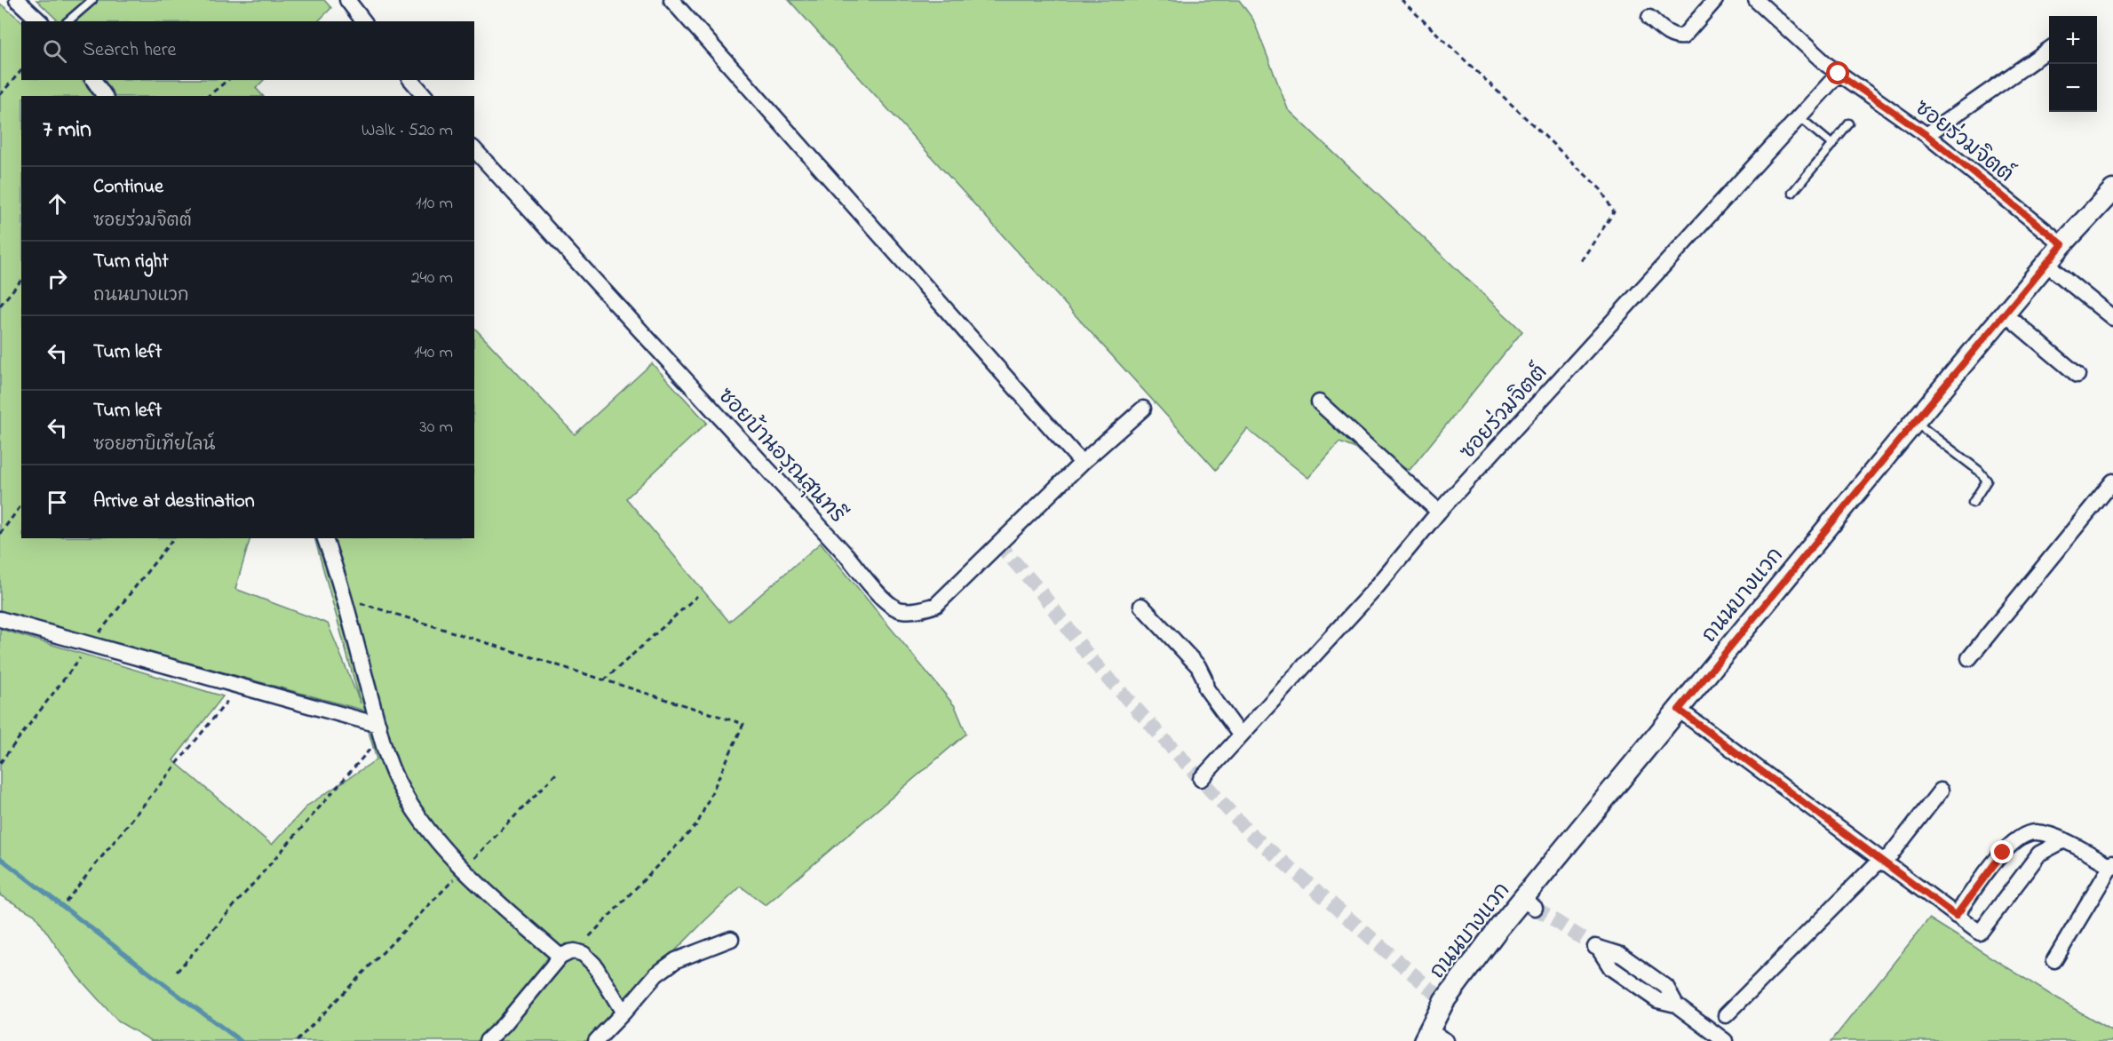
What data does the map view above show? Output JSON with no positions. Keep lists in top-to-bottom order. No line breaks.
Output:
{"streets":{"main road":["ถนนบางแวก"],"street":["ซอยร่วมจิตต์","ซอยบ้านอรุณสุนทรี"]},"crossings":[["ซอยร่วมจิตต์","ถนนบางแวก"]],"page":{"map_buttons":["+","−"],"search":"Search here","heading":["7 min","Walk · 520 m"],"list":[["Continue","ซอยร่วมจิตต์","110 m"],["Turn right","ถนนบางแวก","240 m"],["Turn left","140 m"],["Turn left","ซอยฮาบิเทียไลน์","30 m"],"Arrive at destination"]}}
